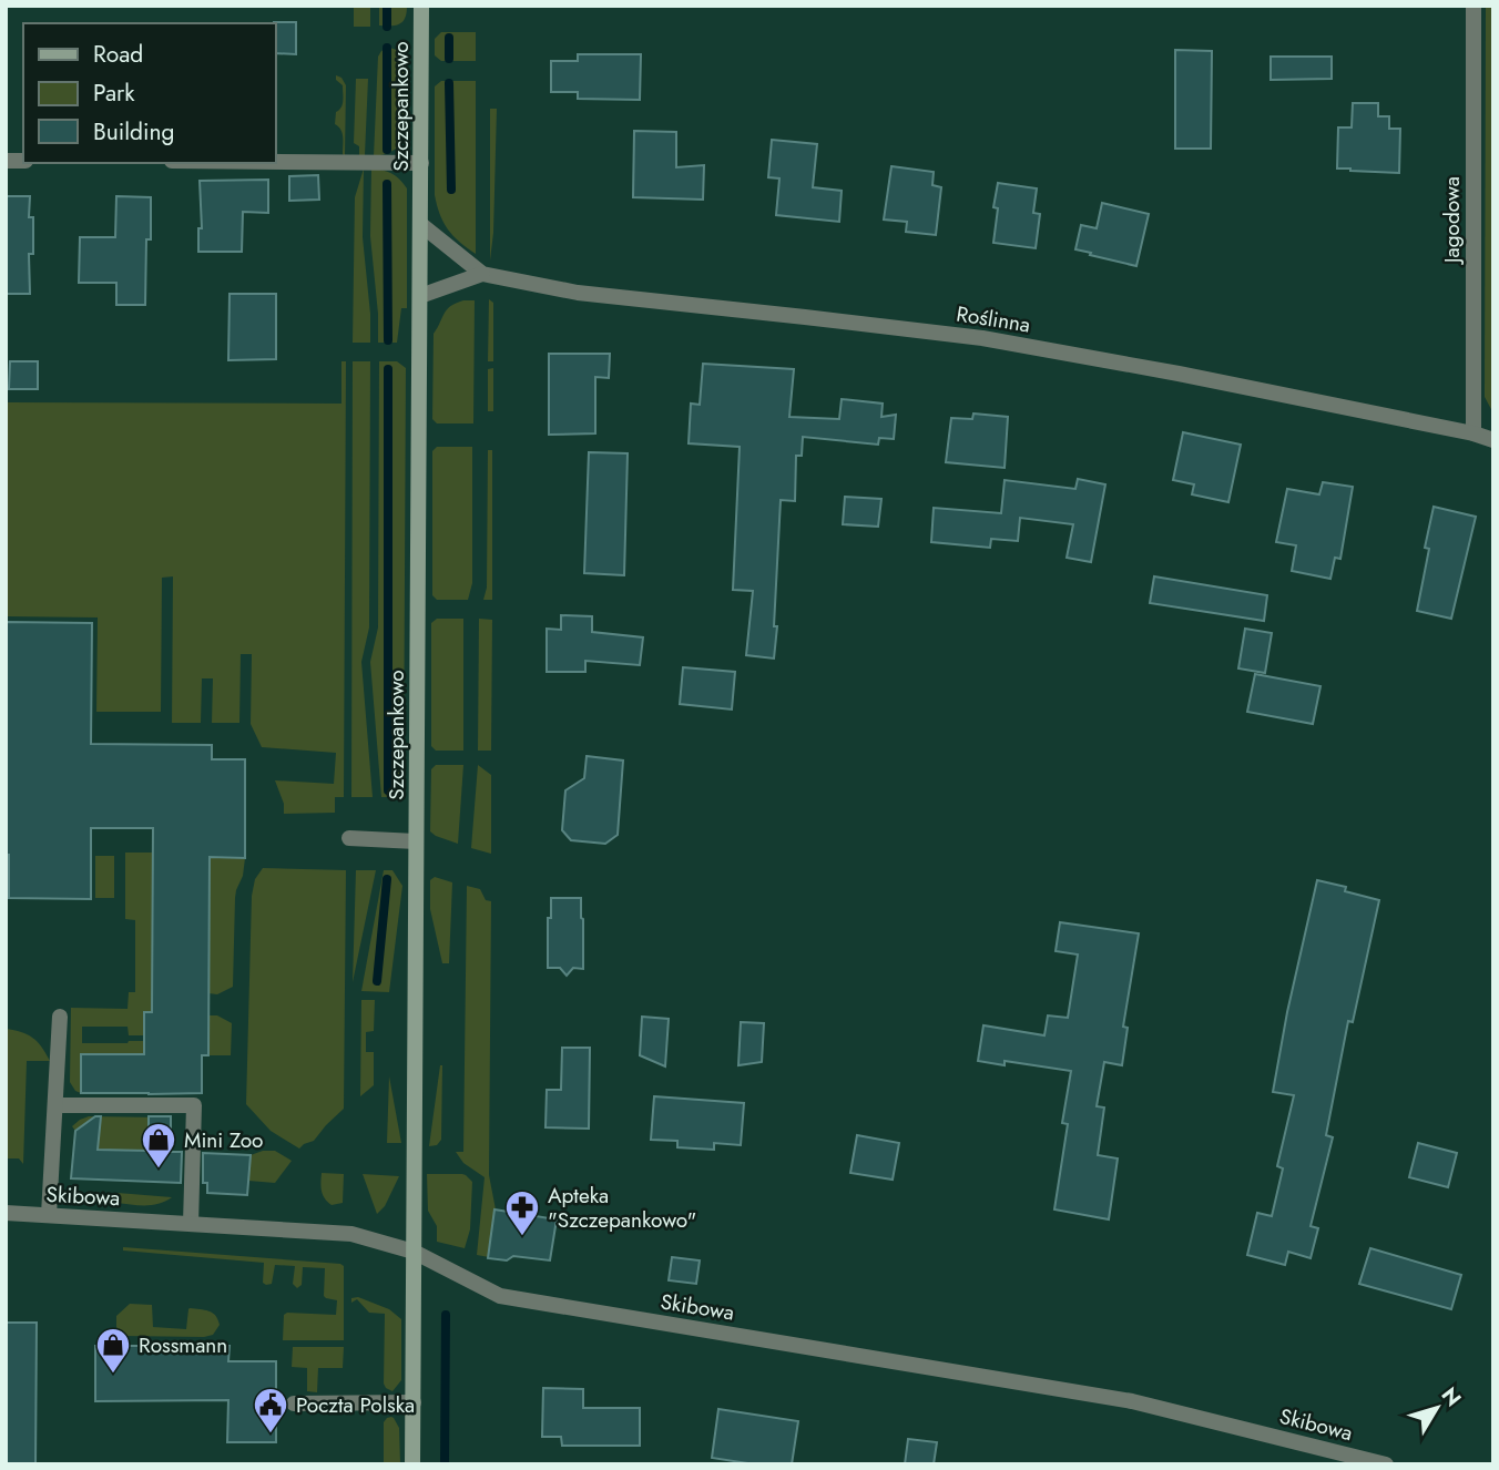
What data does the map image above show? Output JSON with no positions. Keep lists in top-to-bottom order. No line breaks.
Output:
{"streets":{"street":["Szczepankowo","Jagodowa","Roślinna","Skibowa"]},"crossings":[["Szczepankowo","Roślinna"],["Szczepankowo","Skibowa"],["Jagodowa","Roślinna"]],"places":{"shop":["Mini Zoo","Rossmann"],"pharmacy":["Apteka \"Szczepankowo\""],"public building":["Poczta Polska"]},"legend":["Road","Park","Building"],"north":"top right"}
